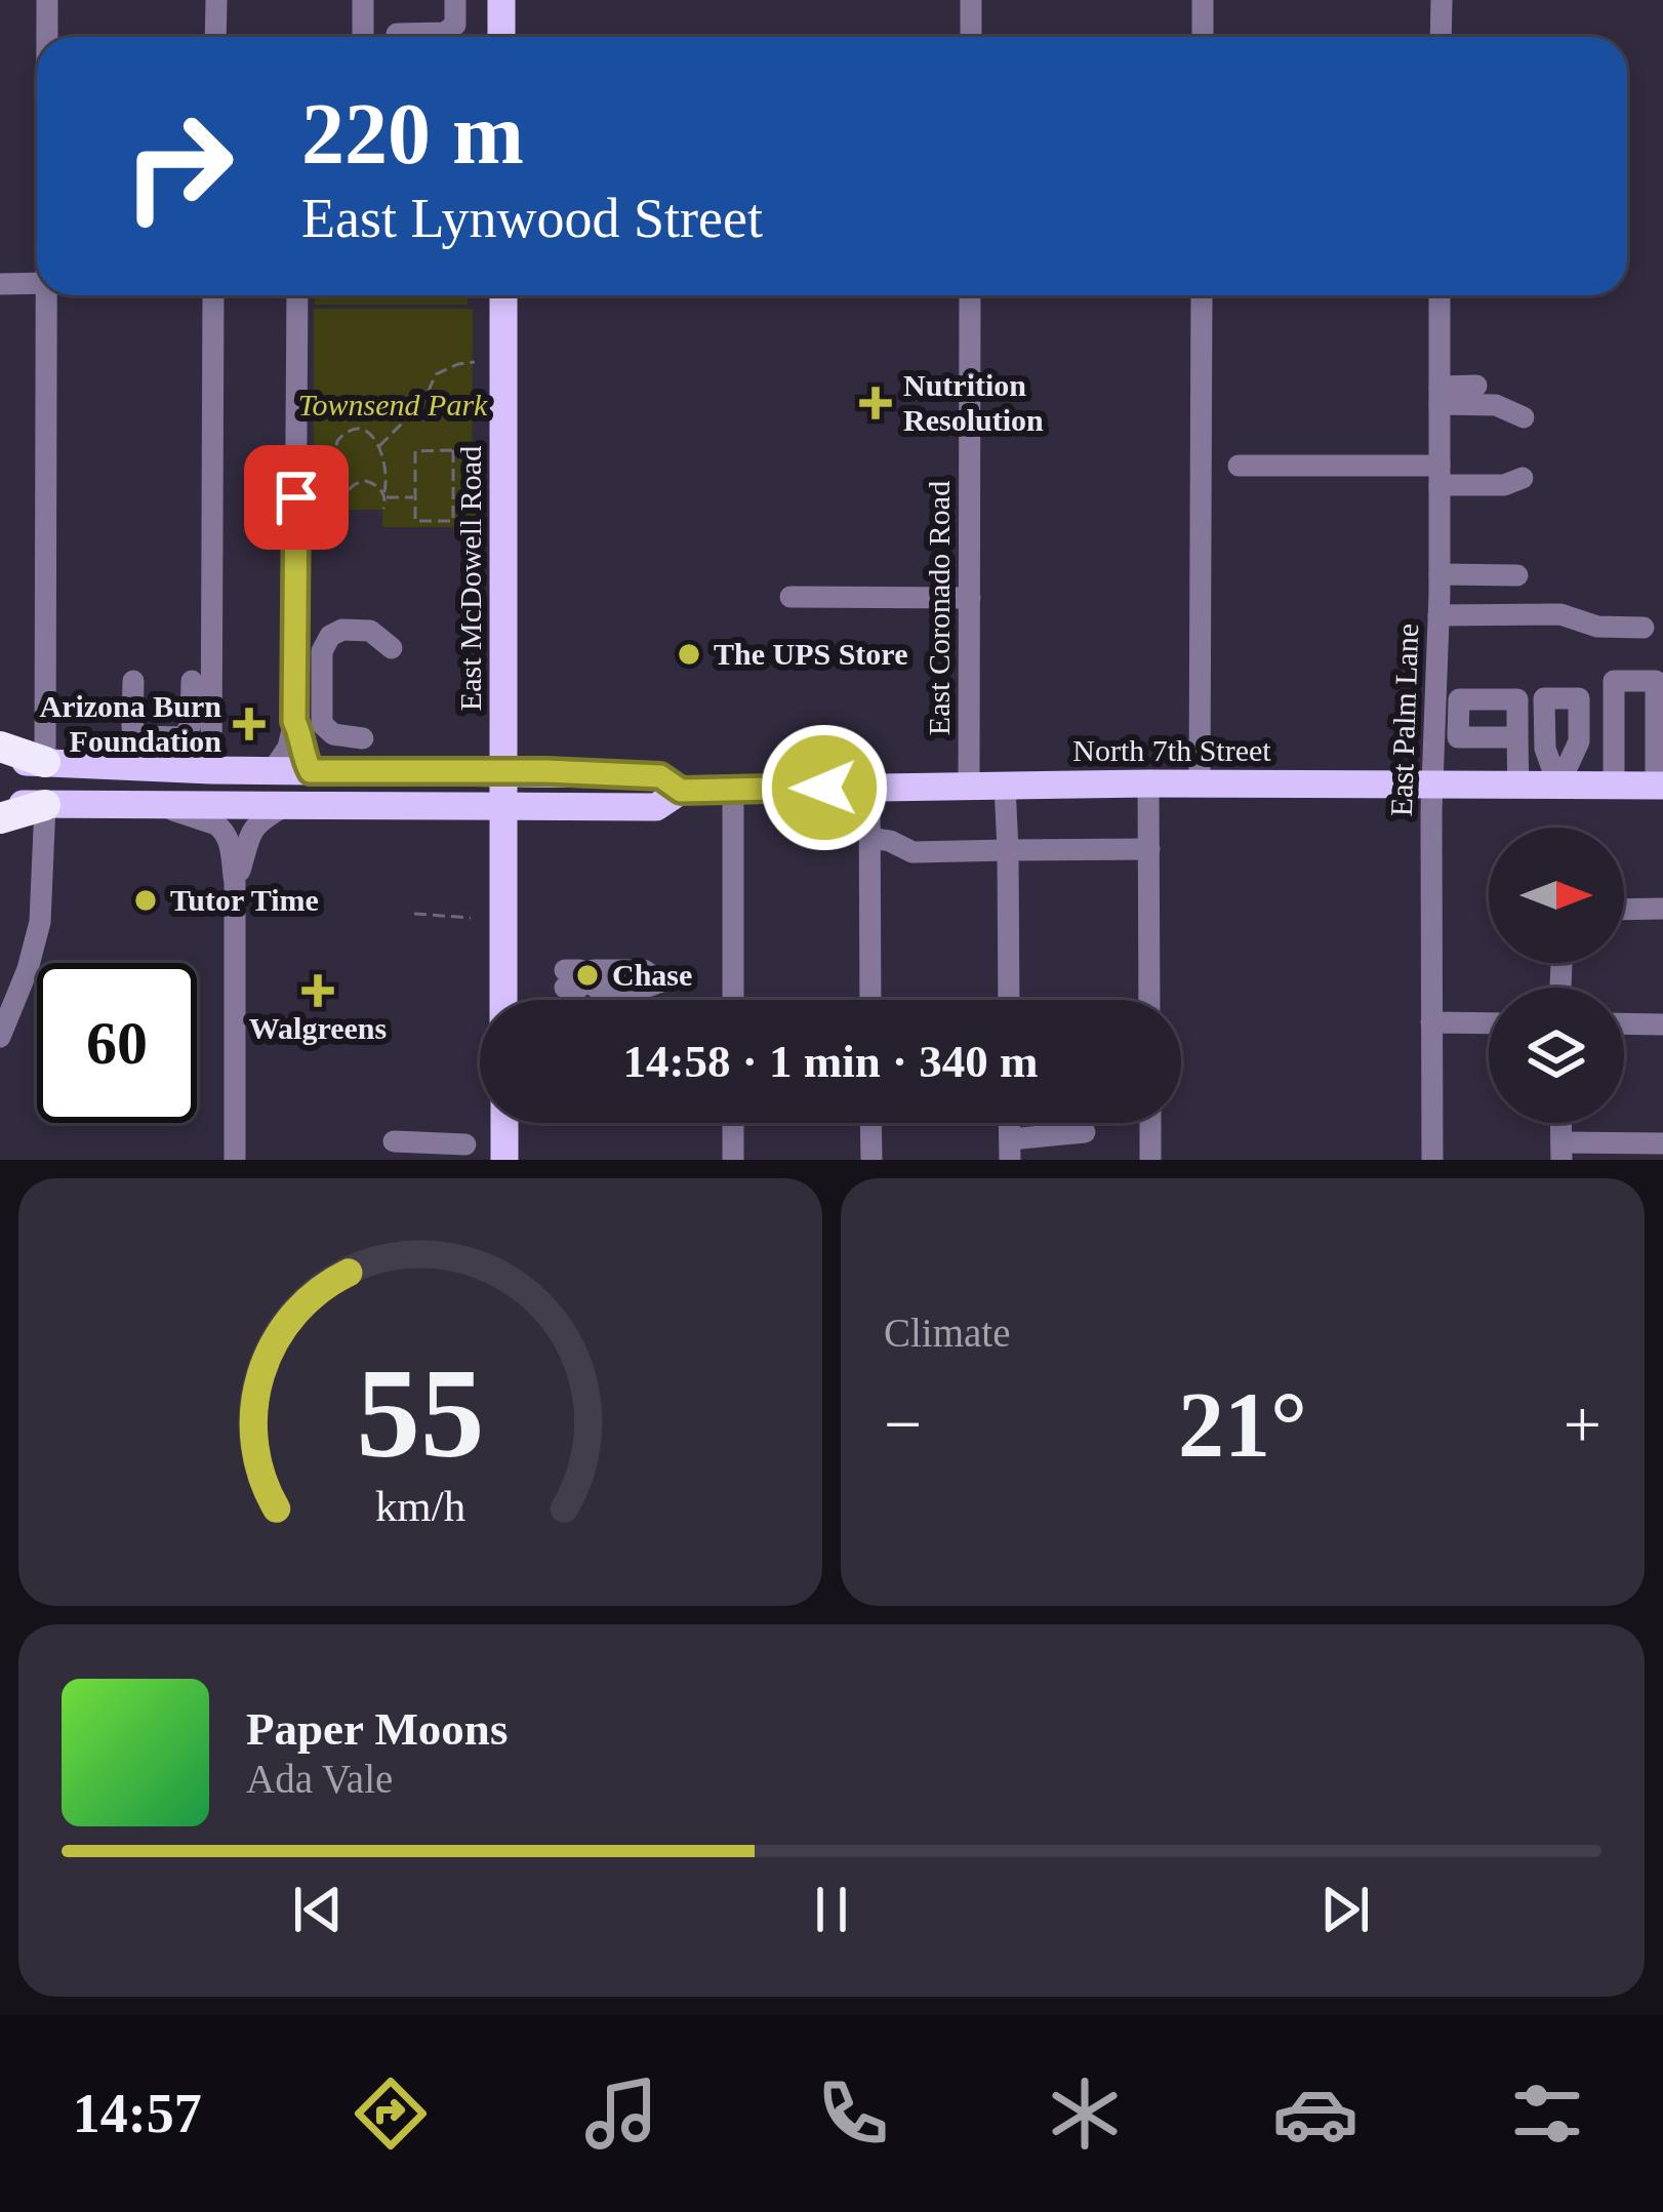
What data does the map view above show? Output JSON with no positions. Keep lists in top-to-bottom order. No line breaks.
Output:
{"streets":{"main road":["East McDowell Road","North 7th Street"],"street":["East Coronado Road","East Palm Lane"]},"crossings":[["East McDowell Road","North 7th Street"],["East Coronado Road","North 7th Street"],["East Palm Lane","North 7th Street"]],"parks":["Townsend Park"],"places":{"health":["Nutrition Resolution","Arizona Burn Foundation","Walgreens"],"other":["The UPS Store","Tutor Time","Chase"]},"north":"right","page":{"turn":["220 m","East Lynwood Street"],"limit":"60","trip":"14:58 · 1 min · 340 m","tile":"Climate","heat":["−","21°","+"],"song":["Paper Moons","Ada Vale"],"tabs":"14:57","gauge":["55","km/h"]}}
